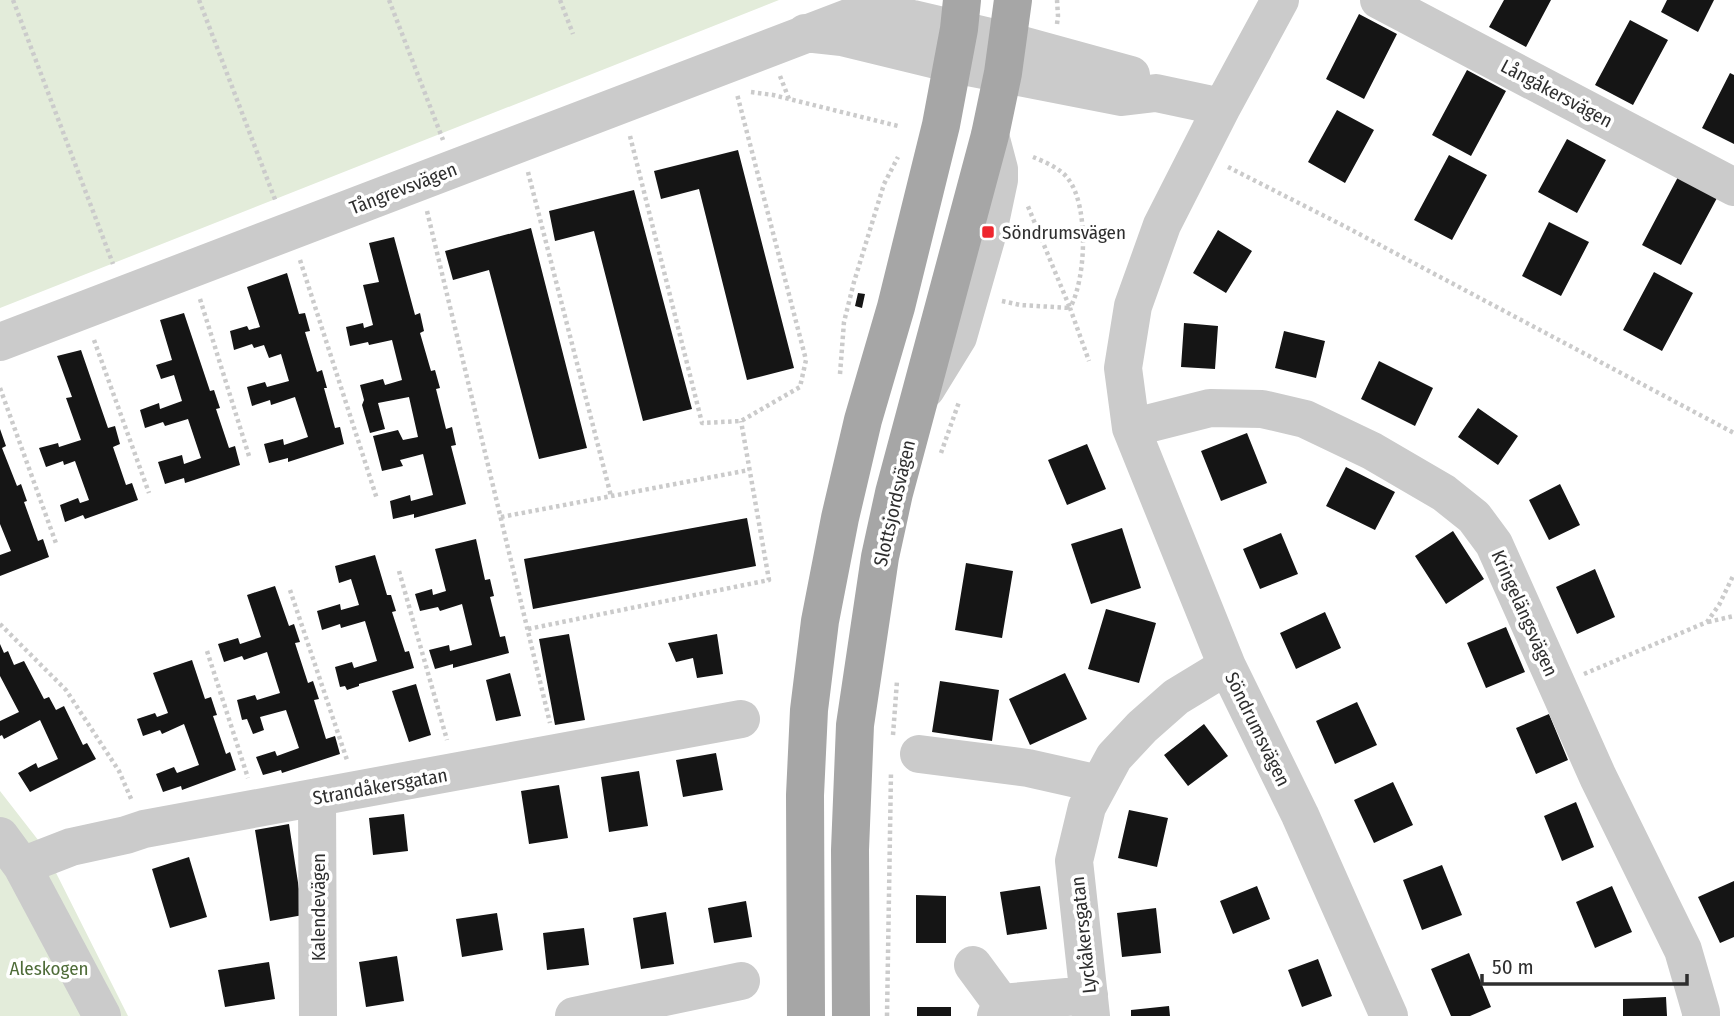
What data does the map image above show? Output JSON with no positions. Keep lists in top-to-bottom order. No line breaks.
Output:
{"streets":{"main road":["Slottsjordsvägen"],"street":["Långåkersvägen","Tångrevsvägen","Kringelängsvägen","Söndrumsvägen","Strandåkersgatan","Kalendevägen","Lyckåkersgatan"]},"crossings":[["Kringelängsvägen","Söndrumsvägen"],["Söndrumsvägen","Lyckåkersgatan"],["Strandåkersgatan","Kalendevägen"]],"parks":["Aleskogen"],"places":{"transit":["Söndrumsvägen"]},"scale_bar":"50 m"}
